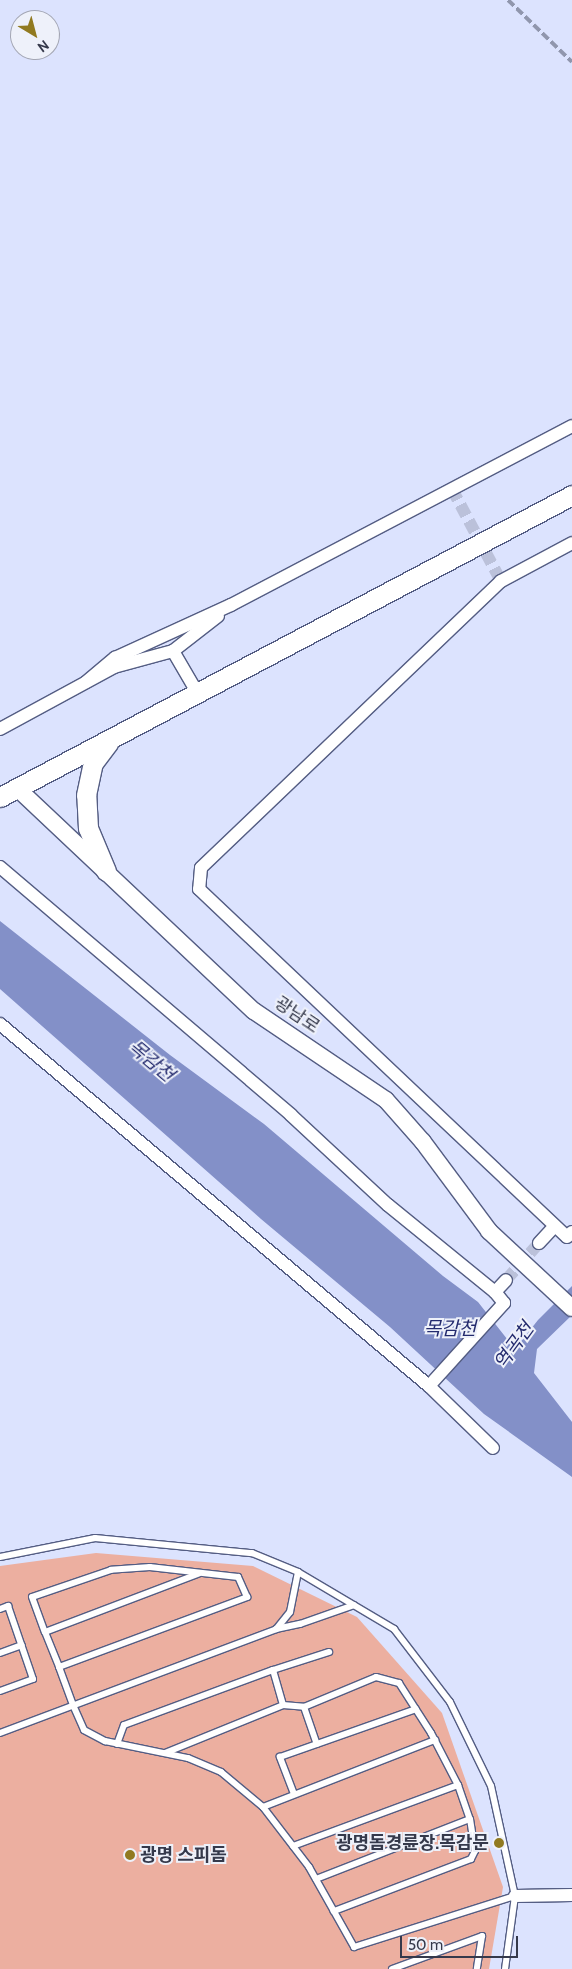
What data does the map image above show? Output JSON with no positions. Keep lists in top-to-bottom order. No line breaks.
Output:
{"streets":{"street":["광남로"]},"water":["목감천","역곡천"],"places":["광명돔경륜장.목감문","광명 스피돔"],"scale_bar":"50 m","north":"bottom right"}
